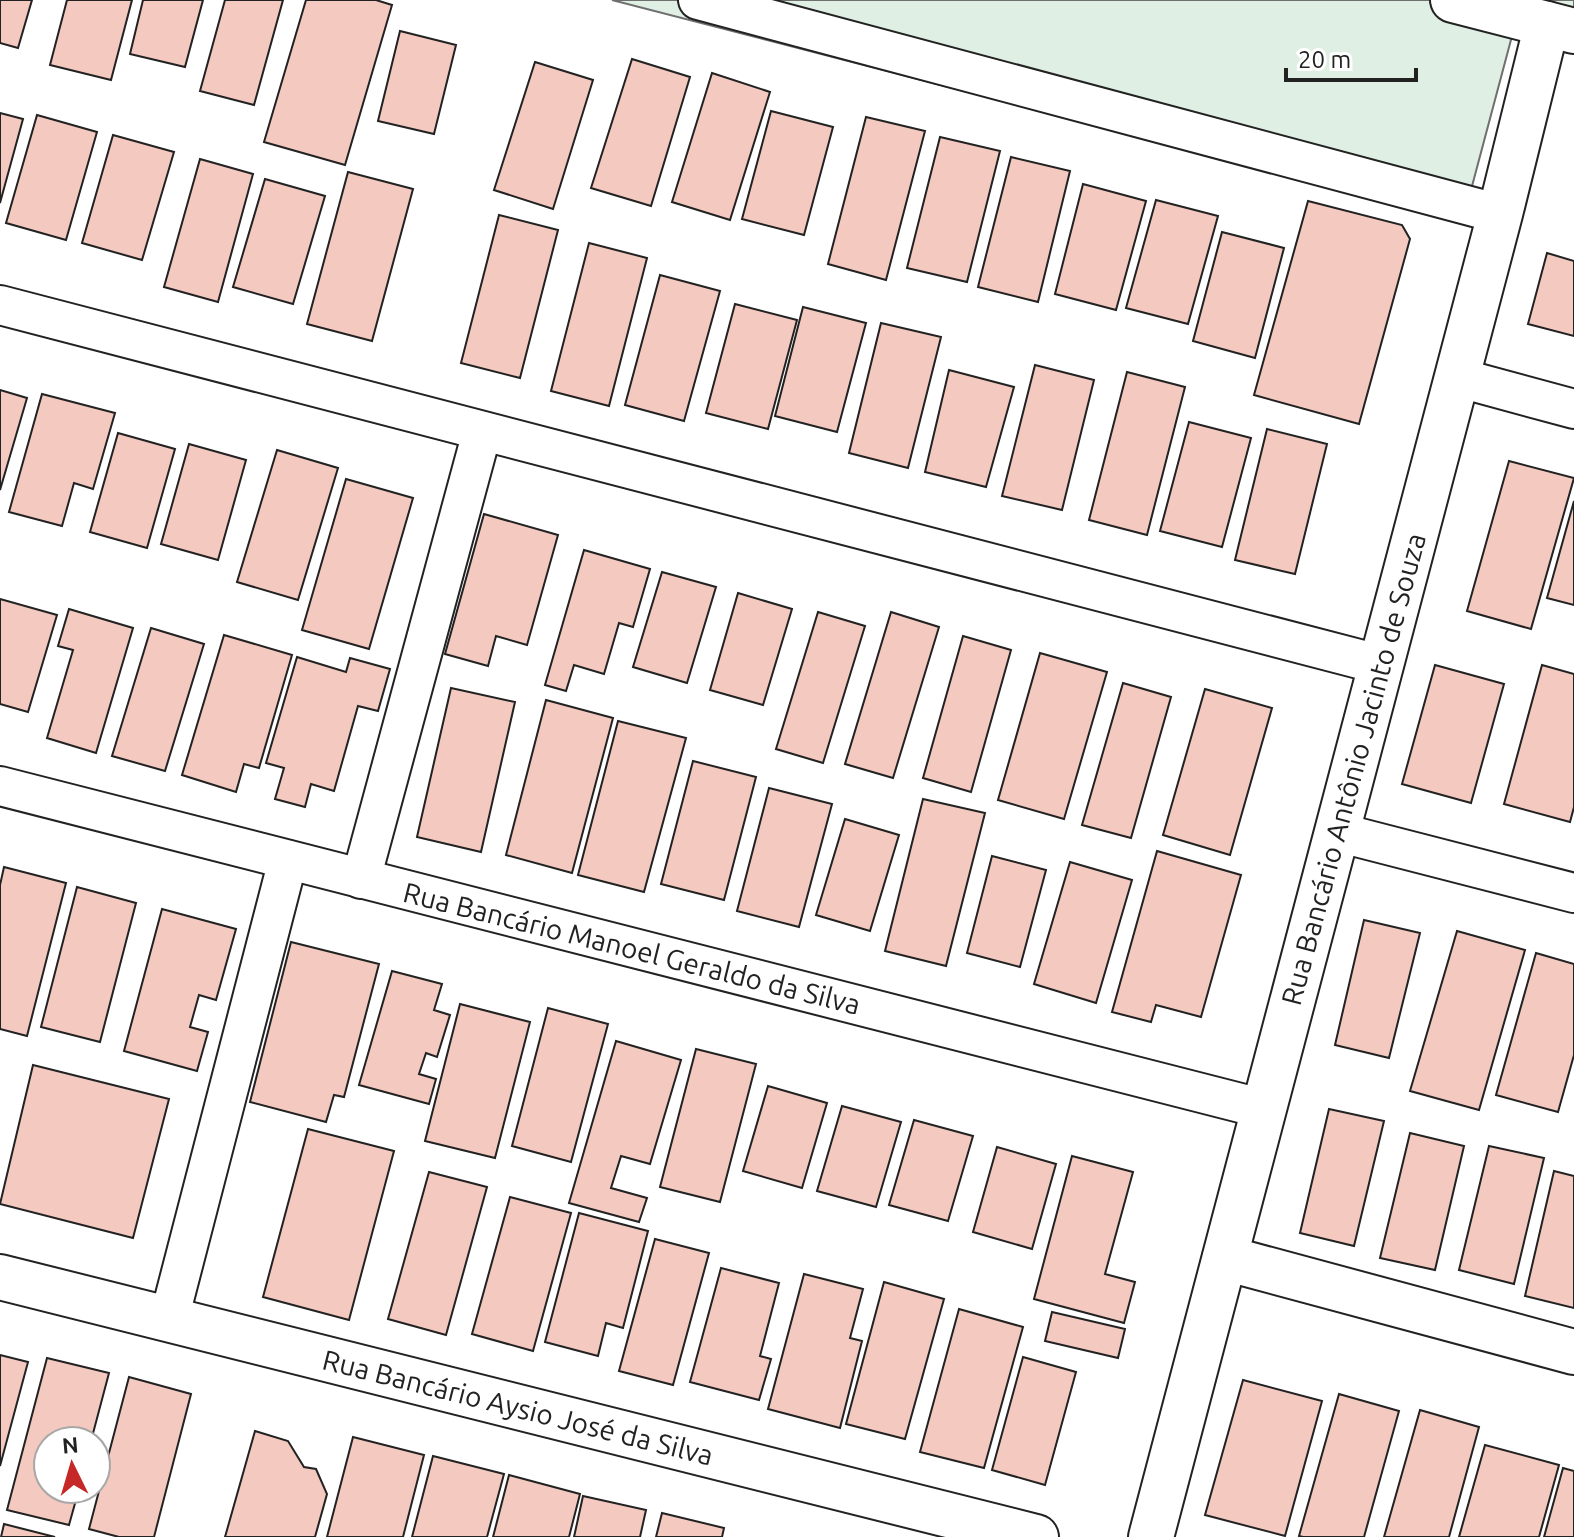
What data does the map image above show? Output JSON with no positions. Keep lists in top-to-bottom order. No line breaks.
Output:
{"streets":{"street":["Rua Bancário Antônio Jacinto de Souza","Rua Bancário Manoel Geraldo da Silva","Rua Bancário Aysio José da Silva"]},"crossings":[["Rua Bancário Antônio Jacinto de Souza","Rua Bancário Manoel Geraldo da Silva"]],"scale_bar":"20 m","north":"top"}
